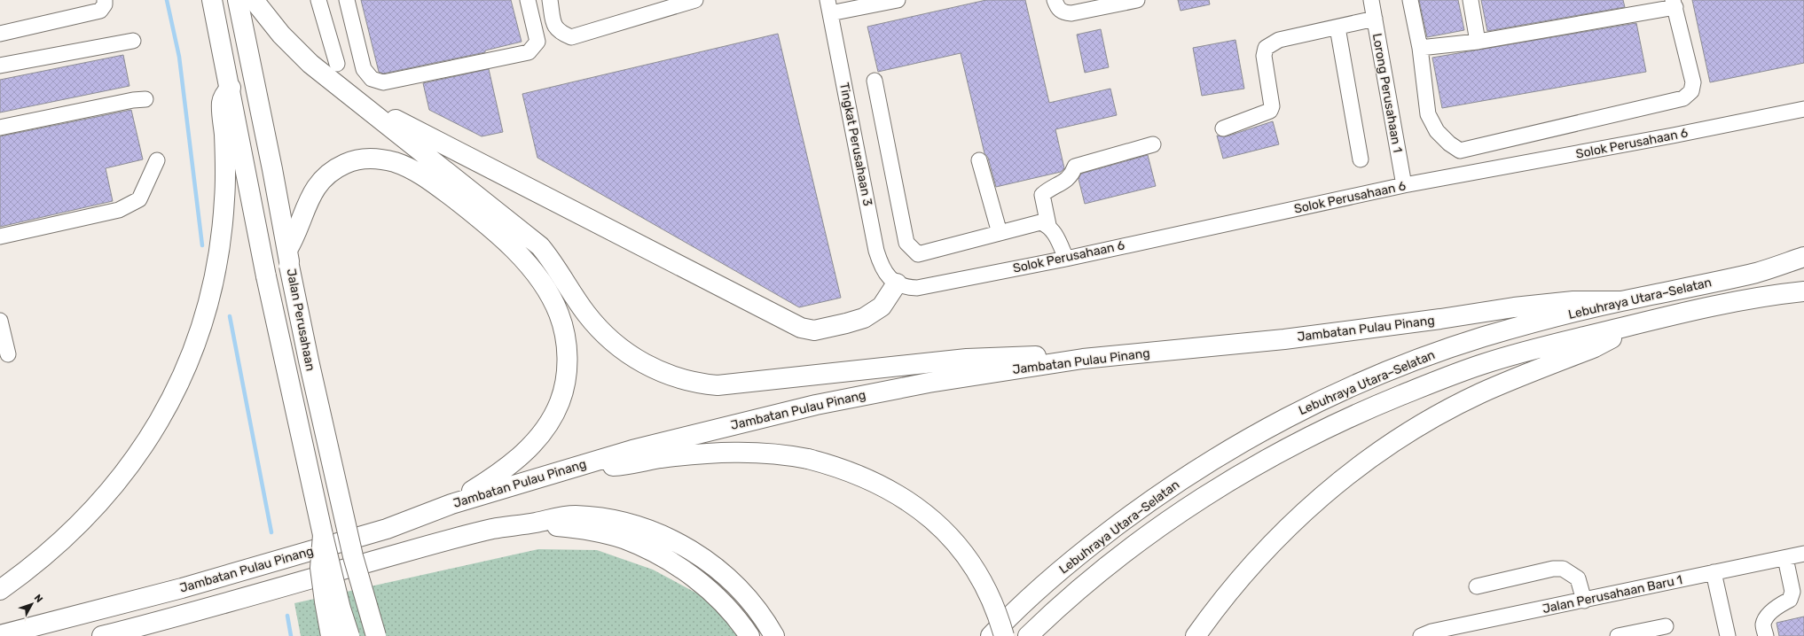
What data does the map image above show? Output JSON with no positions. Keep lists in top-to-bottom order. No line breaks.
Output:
{"streets":{"main road":["Lebuhraya Utara–Selatan","Jalan Perusahaan","Jambatan Pulau Pinang"],"street":["Lorong Perusahaan 1","Solok Perusahaan 6","Tingkat Perusahaan 3","Jalan Perusahaan Baru 1"]},"crossings":[["Lorong Perusahaan 1","Solok Perusahaan 6"],["Solok Perusahaan 6","Tingkat Perusahaan 3"],["Lebuhraya Utara–Selatan","Jambatan Pulau Pinang"]],"north":"top right"}
